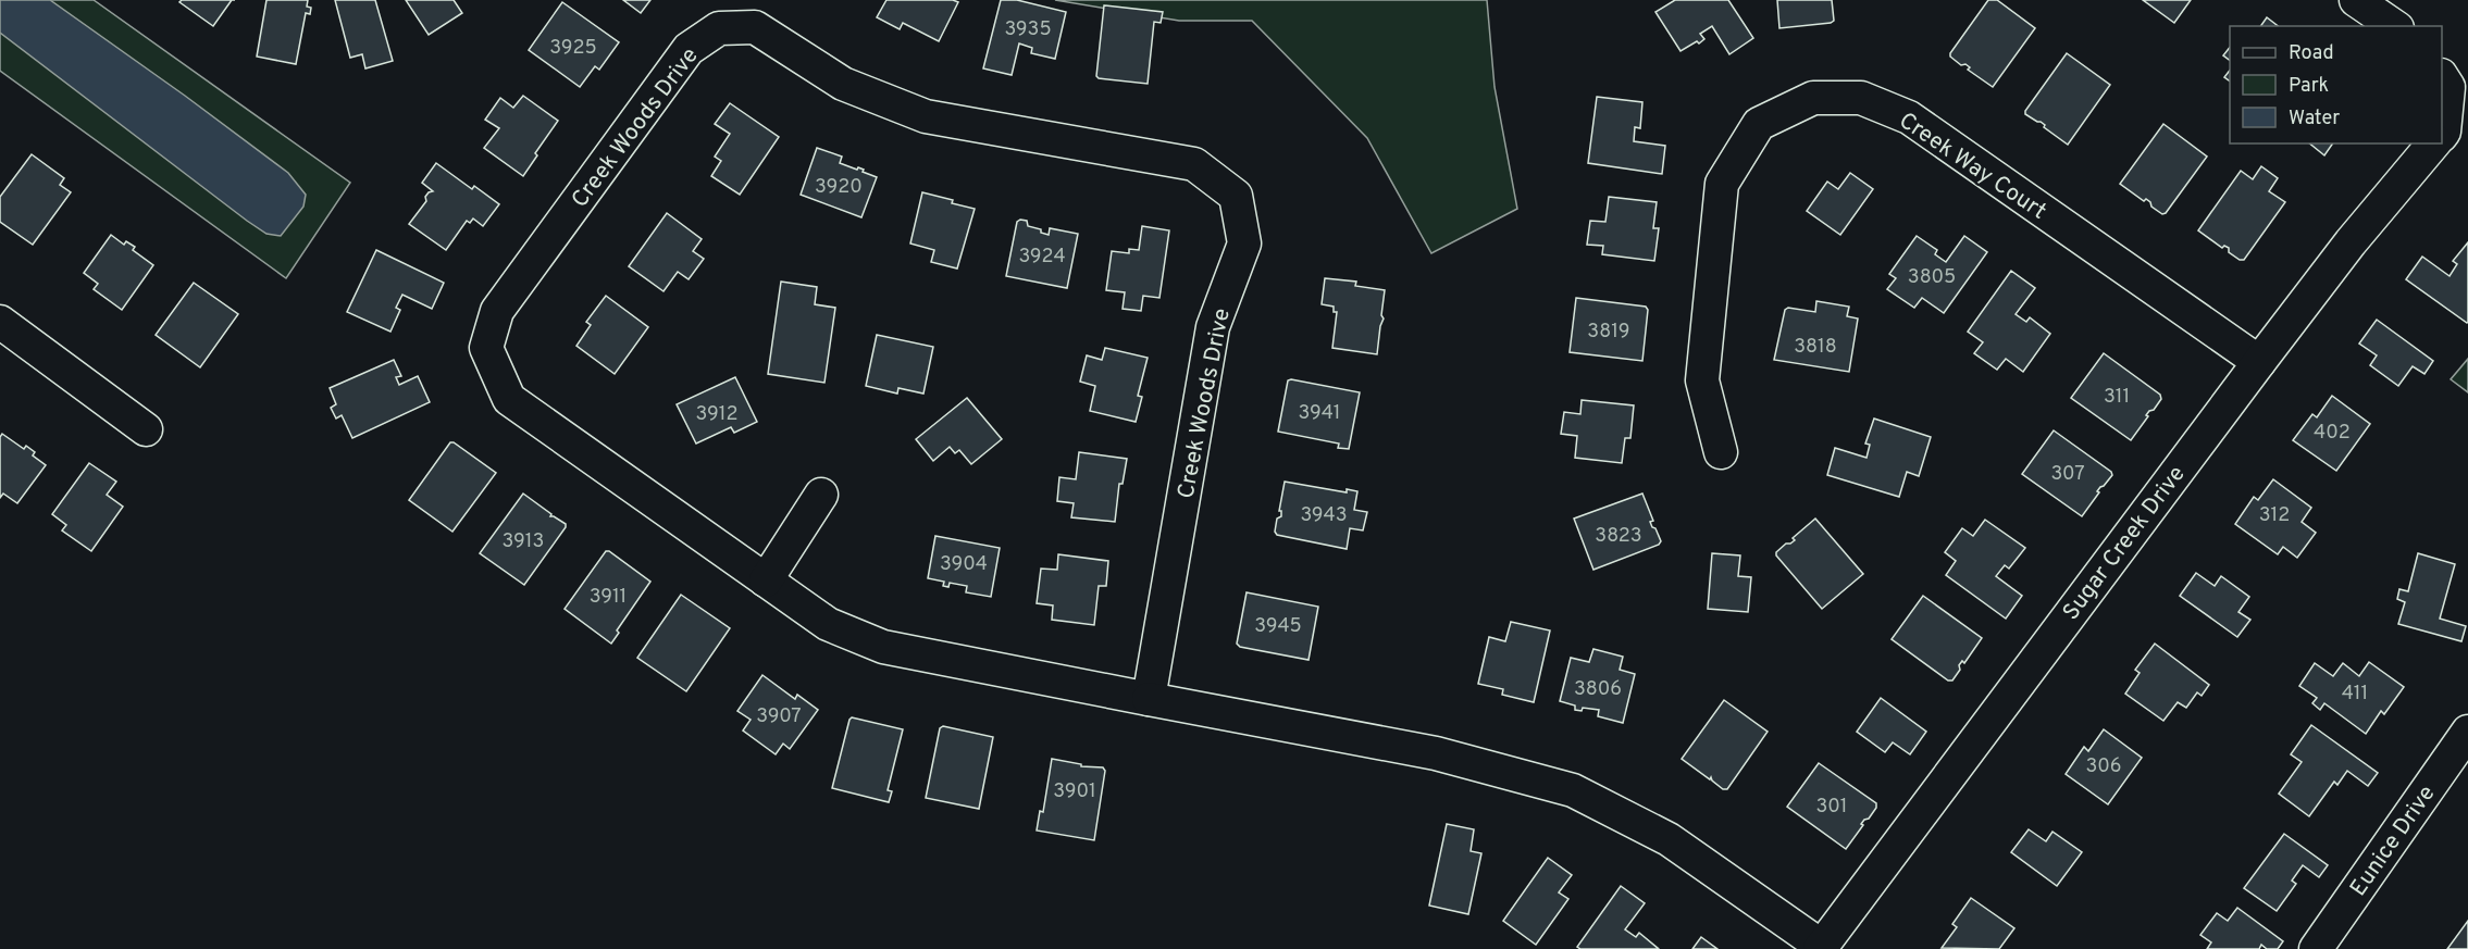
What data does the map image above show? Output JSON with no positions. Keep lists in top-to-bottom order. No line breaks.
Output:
{"streets":{"street":["Creek Woods Drive","Creek Way Court","Sugar Creek Drive","Eunice Drive"]},"crossings":[["Creek Woods Drive","Sugar Creek Drive"],["Creek Way Court","Sugar Creek Drive"]],"house_numbers":["3935","3925","3920","3924","3805","3819","3818","311","3941","3912","402","307","3943","312","3823","3913","3904","3911","3945","3806","411","3907","306","3901","301"],"legend":["Road","Park","Water"]}
